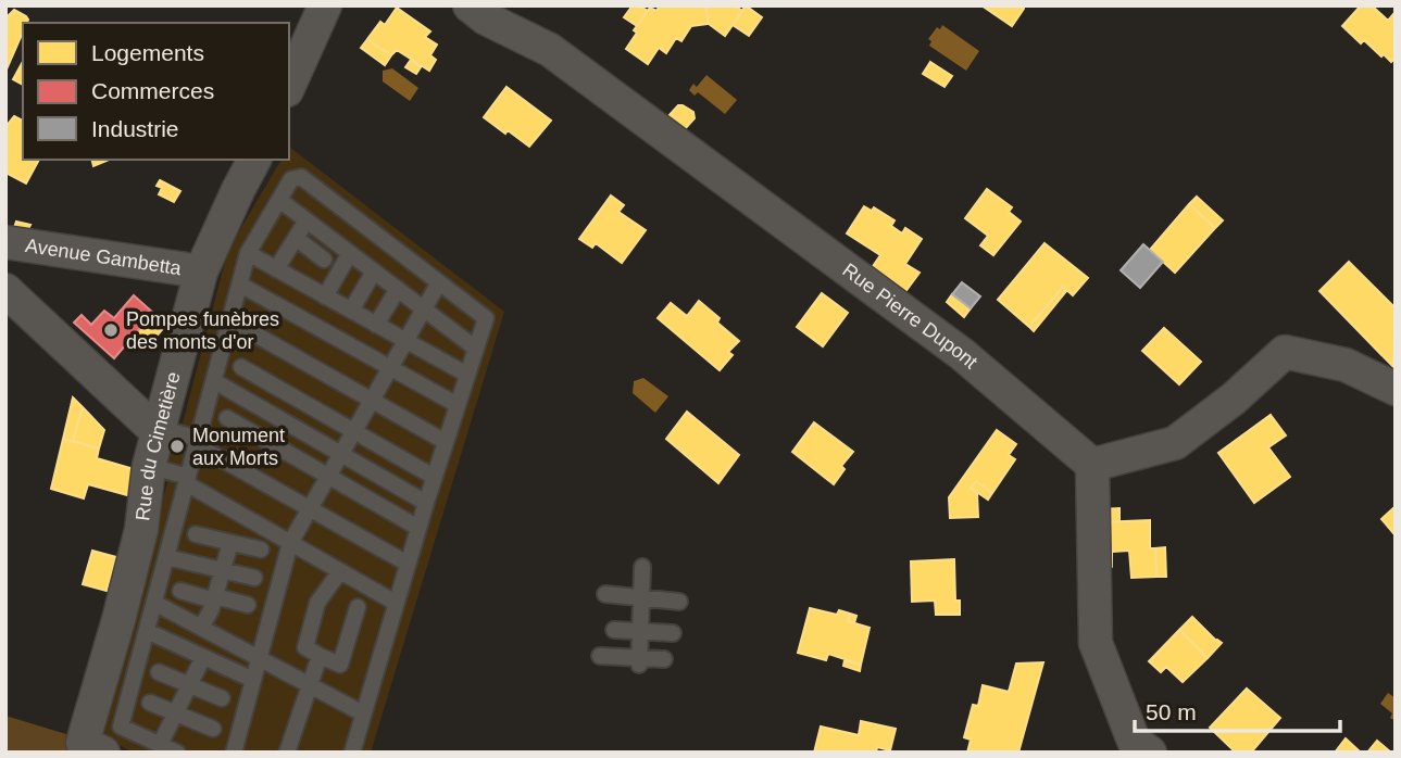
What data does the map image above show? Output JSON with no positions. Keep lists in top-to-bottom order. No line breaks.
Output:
{"streets":{"street":["Avenue Gambetta","Rue Pierre Dupont","Rue du Cimetière"]},"crossings":[["Avenue Gambetta","Rue du Cimetière"]],"places":["Pompes funèbres des monts d'or","Monument aux Morts"],"legend":["Logements","Commerces","Industrie"],"scale_bar":"50 m"}
